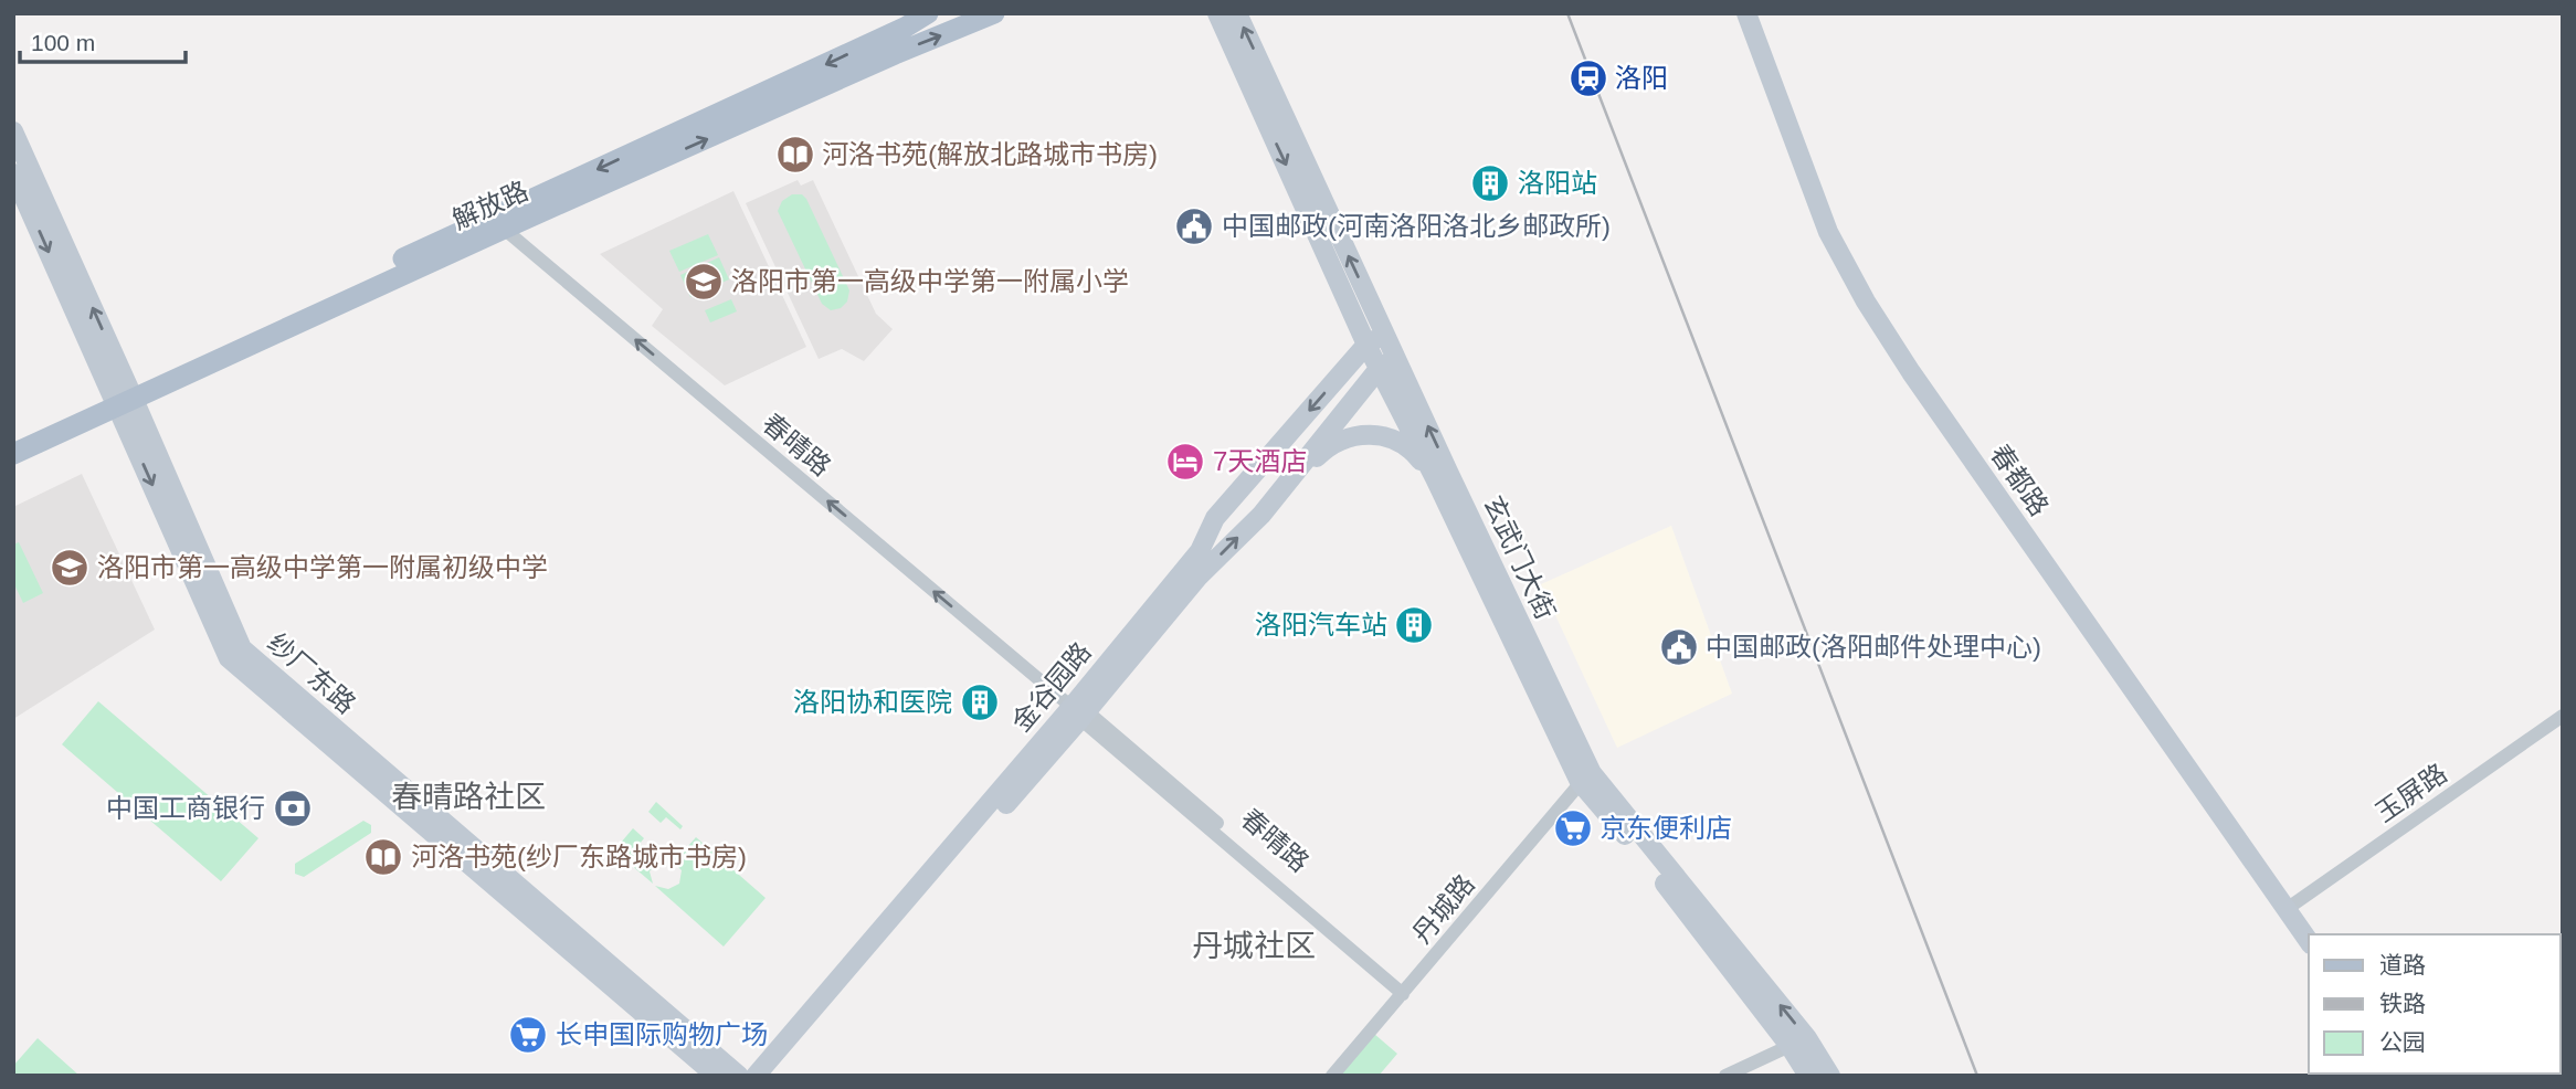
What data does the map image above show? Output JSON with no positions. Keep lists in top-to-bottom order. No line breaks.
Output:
{"streets":{"main road":["解放路","春都路","玄武门大街","纱厂东路","金谷园路"],"street":["春晴路","玉屏路","丹城路"]},"crossings":[["解放路","春晴路"],["解放路","纱厂东路"],["春晴路","金谷园路"],["春晴路","丹城路"],["春都路","玉屏路"],["玄武门大街","金谷园路"],["玄武门大街","丹城路"]],"one_way":["春晴路"],"districts":["春晴路社区","丹城社区"],"places":{"station":["洛阳"],"library":["河洛书苑(解放北路城市书房)","河洛书苑(纱厂东路城市书房)"],"building":["洛阳站","洛阳汽车站","洛阳协和医院"],"public building":["中国邮政(河南洛阳洛北乡邮政所)","中国邮政(洛阳邮件处理中心)"],"school or university":["洛阳市第一高级中学第一附属小学","洛阳市第一高级中学第一附属初级中学"],"hotel":["7天酒店"],"bank":["中国工商银行"],"supermarket":["京东便利店","长申国际购物广场"]},"legend":["道路","铁路","公园"],"scale_bar":"100 m"}
